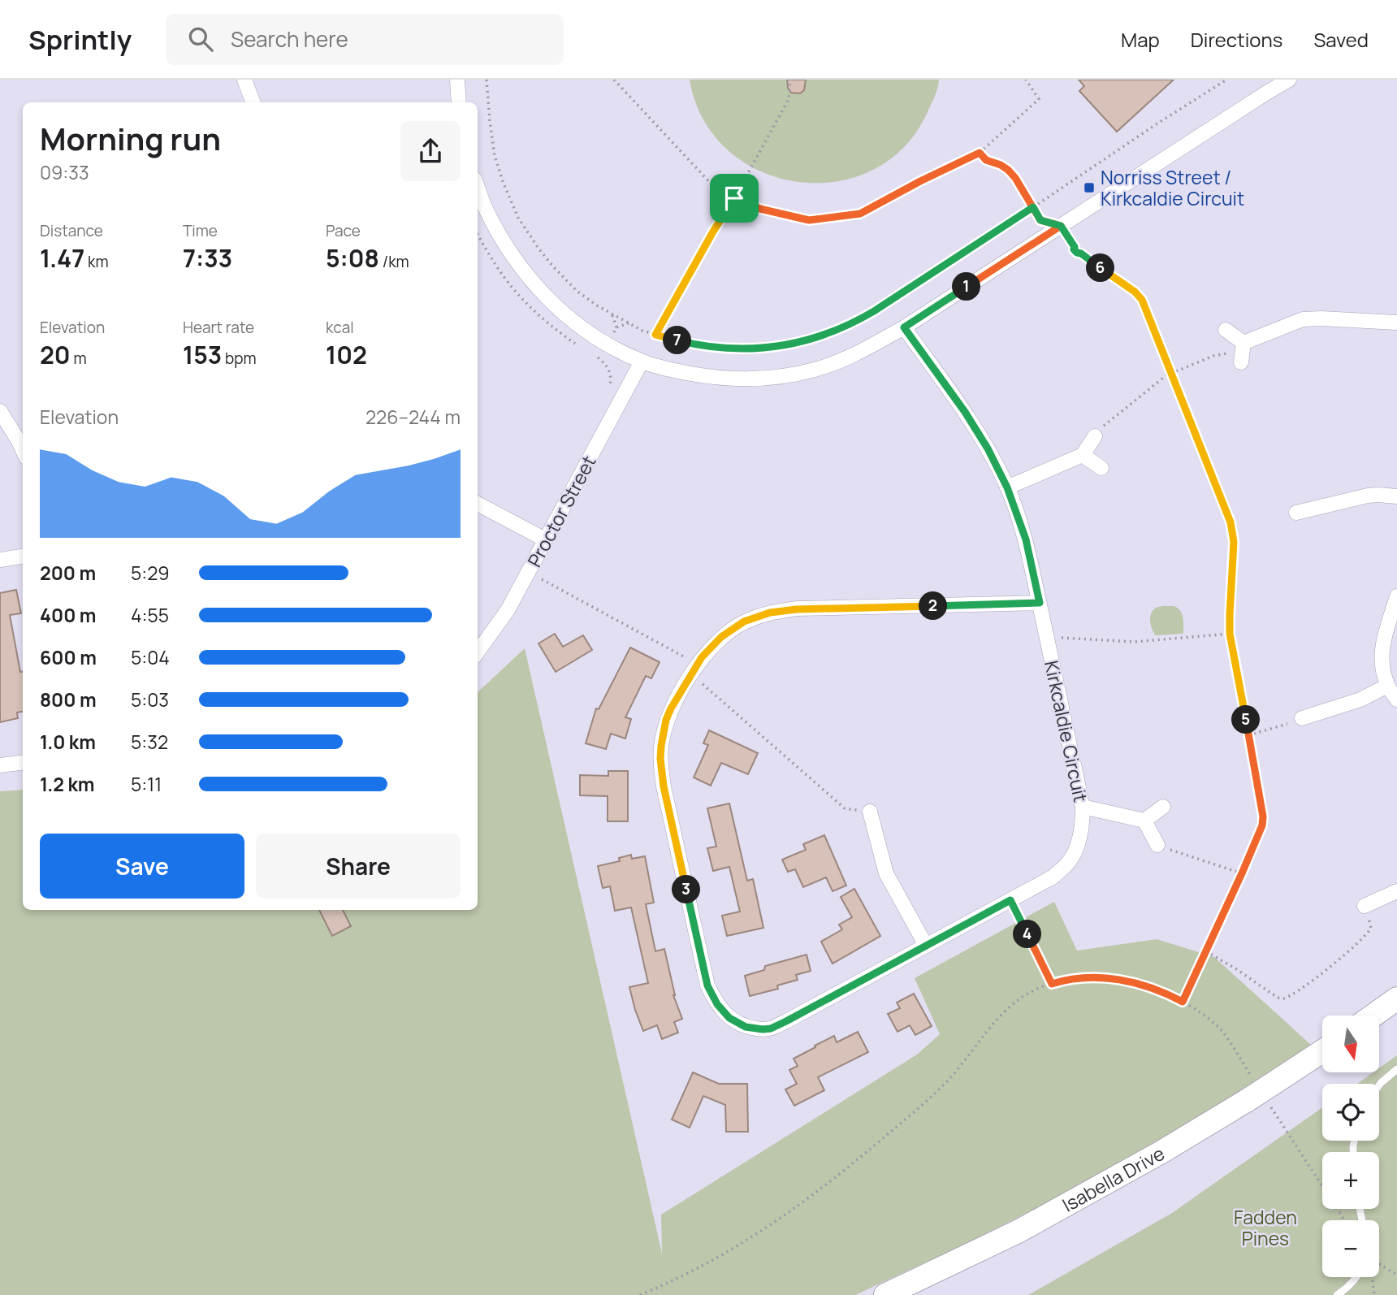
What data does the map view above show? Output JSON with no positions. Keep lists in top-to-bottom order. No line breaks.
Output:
{"streets":{"main road":["Isabella Drive"],"street":["Proctor Street","Kirkcaldie Circuit"]},"parks":["Fadden Pines"],"places":{"transit":["Norriss Street / Kirkcaldie Circuit"]},"north":"bottom","page":{"header":"Sprintly","search":"Search here","nav":["Map","Directions","Saved"],"heading":["Morning run","09:33"],"stats":[["Distance","1.47 km"],["Time","7:33"],["Pace","5:08 /km"],["Elevation","20 m"],["Heart rate","153 bpm"],["kcal","102"]],"pins":["6","1","7","2","5","3","4"],"chart":["Elevation","226–244 m"],"list":[{"name":"200 m","note":"5:29"},{"name":"400 m","note":"4:55"},{"name":"600 m","note":"5:04"},{"name":"800 m","note":"5:03"},{"name":"1.0 km","note":"5:32"},{"name":"1.2 km","note":"5:11"}],"buttons":["Save","Share"],"map_buttons":["+","−"]}}
